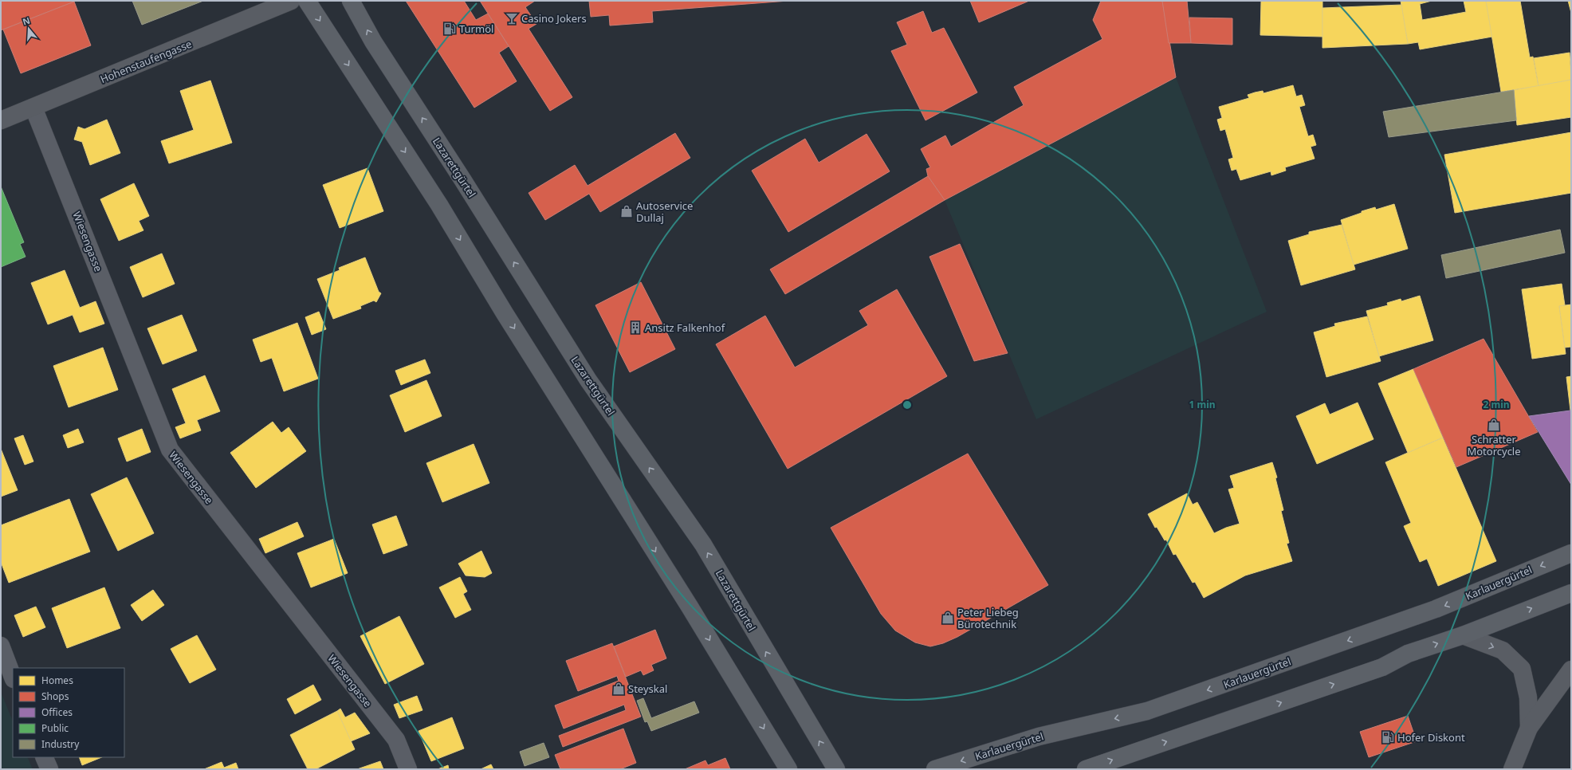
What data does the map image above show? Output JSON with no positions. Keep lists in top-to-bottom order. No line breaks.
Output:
{"streets":{"main road":["Lazarettgürtel","Karlauergürtel"],"street":["Hohenstaufengasse","Wiesengasse"]},"crossings":[["Hohenstaufengasse","Wiesengasse"]],"places":{"bar":["Casino Jokers"],"fuel station":["Turmöl","Hofer Diskont"],"shop":["Autoservice Dullaj","Schratter Motorcycle","Peter Liebeg Bürotechnik","Steyskal"],"building":["Ansitz Falkenhof"]},"legend":["Homes","Shops","Offices","Public","Industry"],"north":"top","rings":["1 min","2 min"]}
